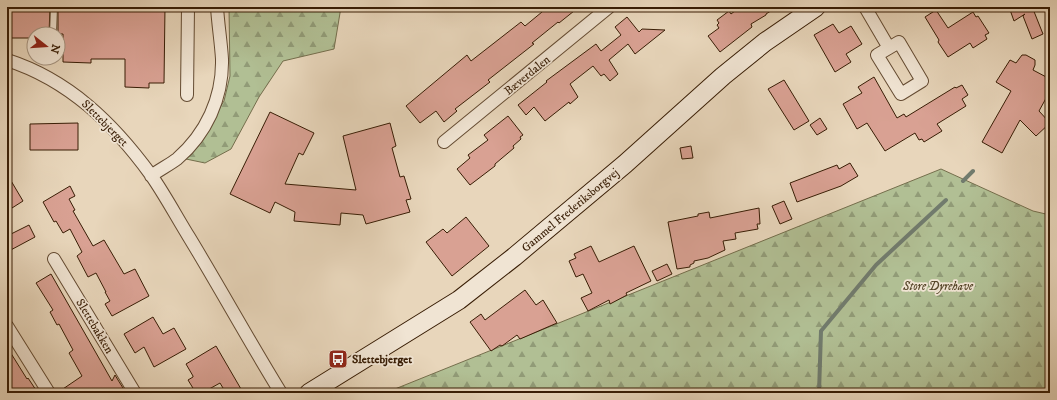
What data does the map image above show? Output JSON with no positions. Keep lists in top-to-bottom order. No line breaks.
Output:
{"streets":{"street":["Bæverdalen","Slettebjerget","Gammel Frederiksborgvej","Slettebakken"]},"parks":["Store Dyrehave"],"places":{"bus stop":["Slettebjerget"]},"north":"right"}
